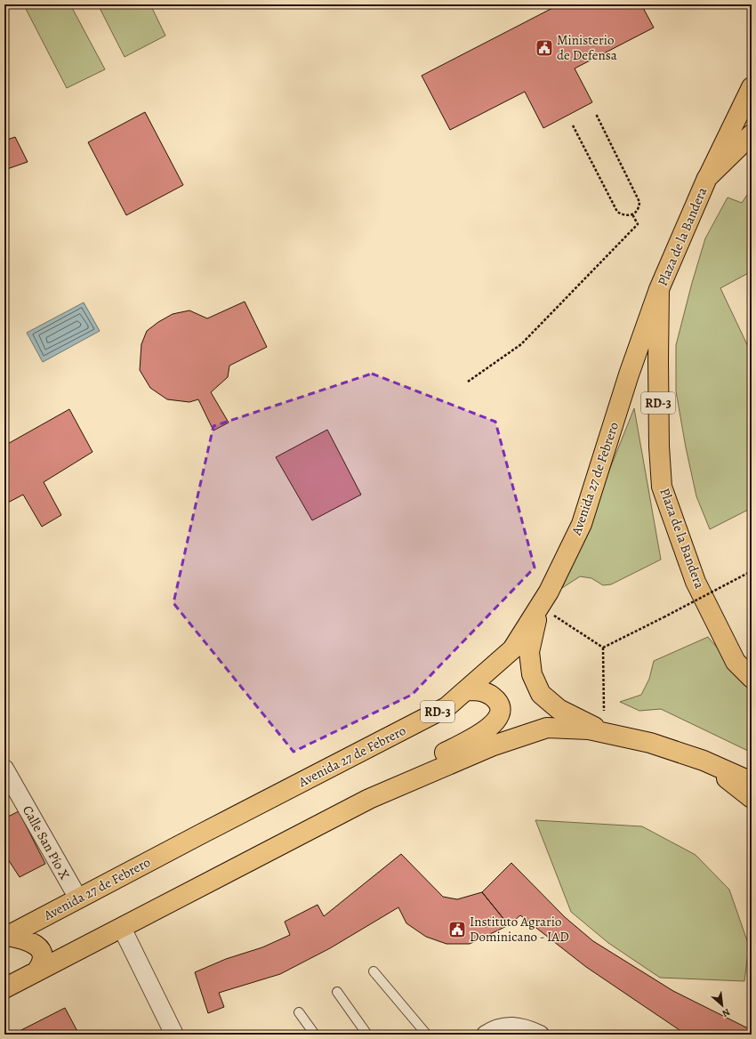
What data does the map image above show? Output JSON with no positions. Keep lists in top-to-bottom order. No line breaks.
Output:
{"streets":{"main road":["Plaza de la Bandera","RD-3","Avenida 27 de Febrero"],"street":["Calle San Pío X"]},"crossings":[["Plaza de la Bandera","Avenida 27 de Febrero"],["Avenida 27 de Febrero","Calle San Pío X"]],"places":{"public building":["Ministerio de Defensa","Instituto Agrario Dominicano - IAD"]},"north":"bottom right"}
